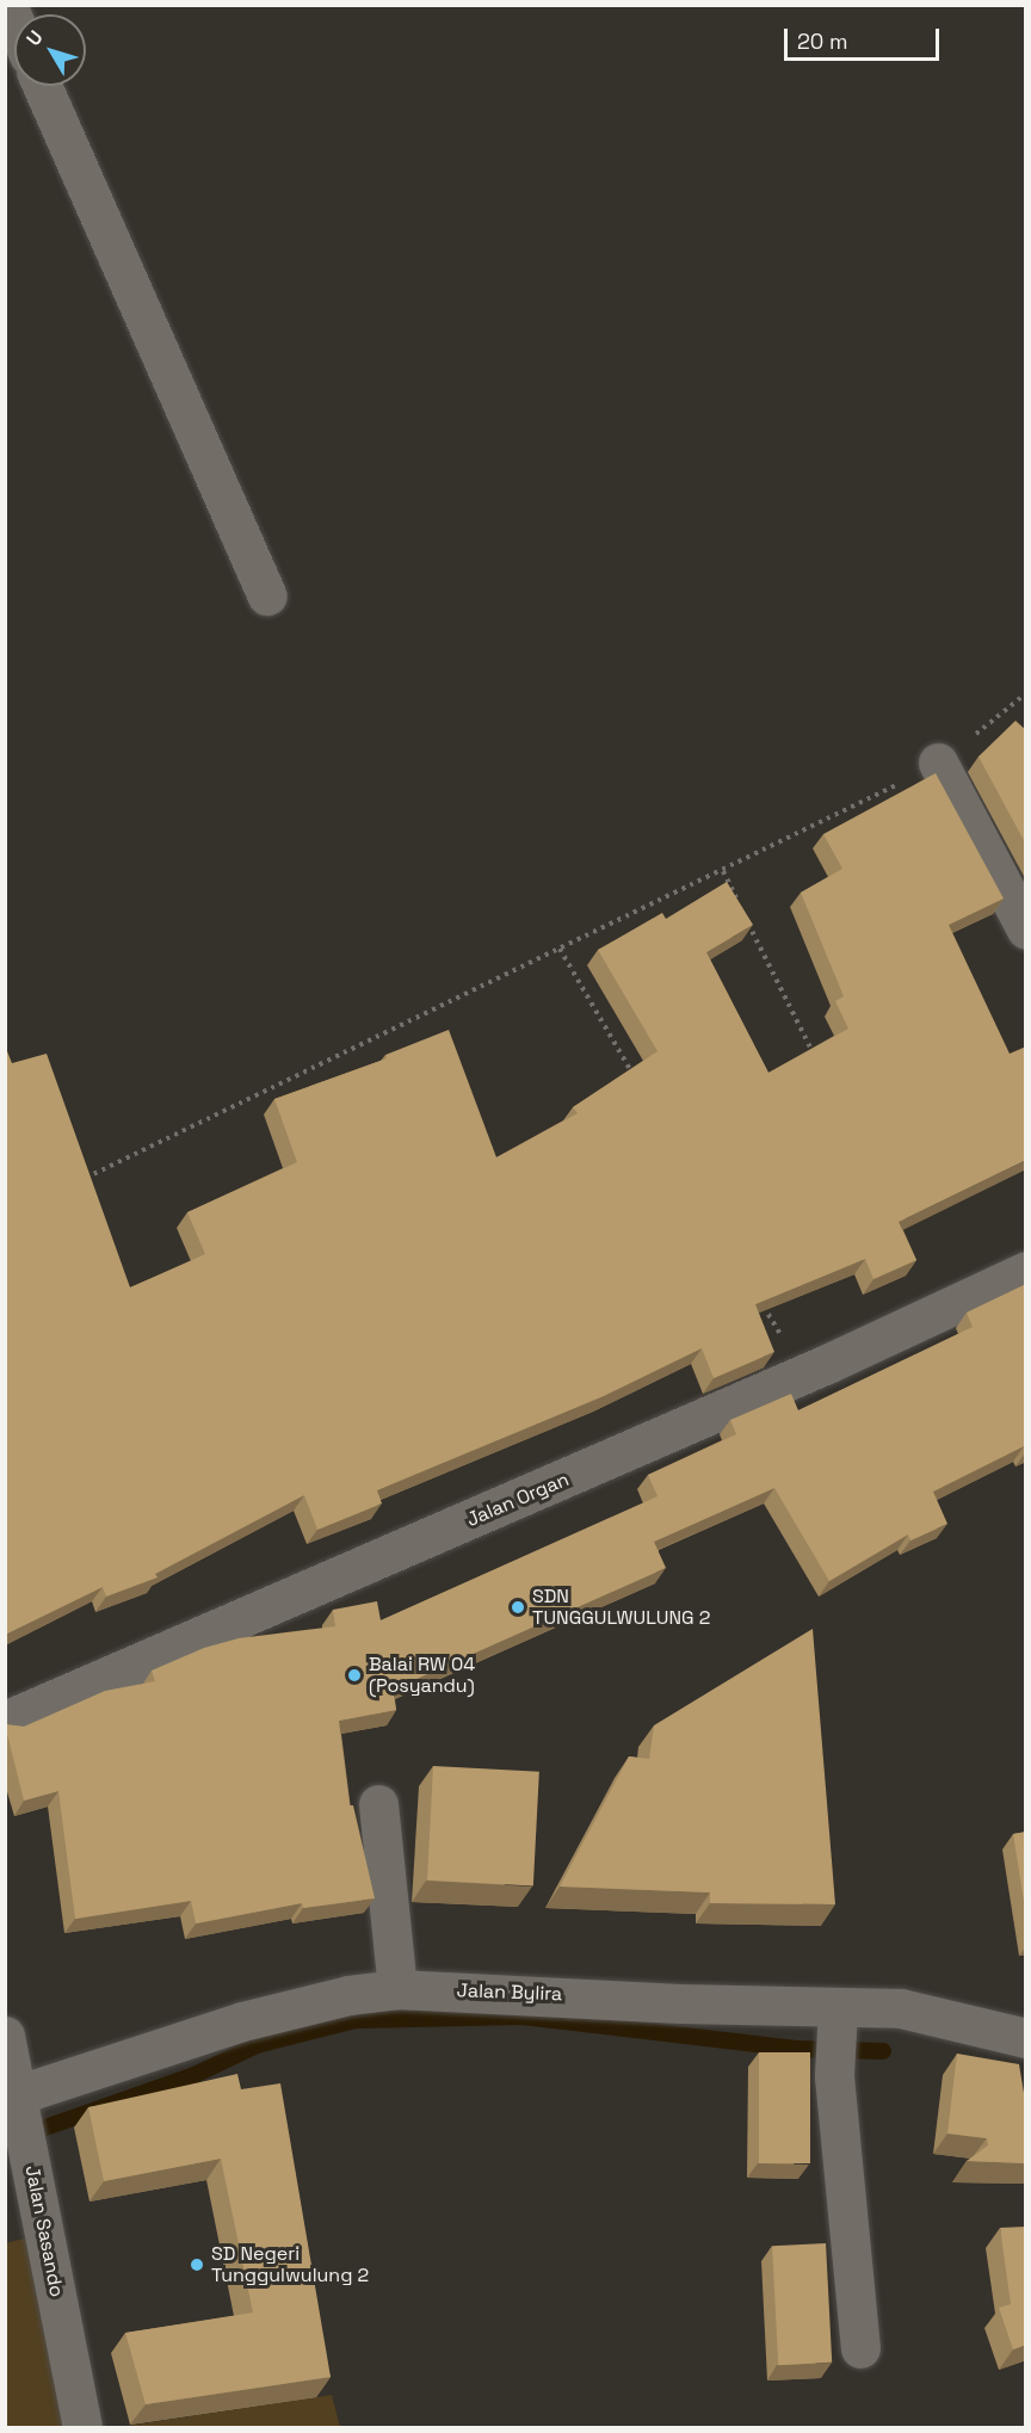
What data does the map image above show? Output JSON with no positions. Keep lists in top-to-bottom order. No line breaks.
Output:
{"streets":{"street":["Jalan Organ","Jalan Bylira","Jalan Sasando"]},"crossings":[["Jalan Bylira","Jalan Sasando"]],"places":["SDN TUNGGULWULUNG 2","Balai RW 04 (Posyandu)","SD Negeri Tunggulwulung 2"],"scale_bar":"20 m","north":"top left"}
